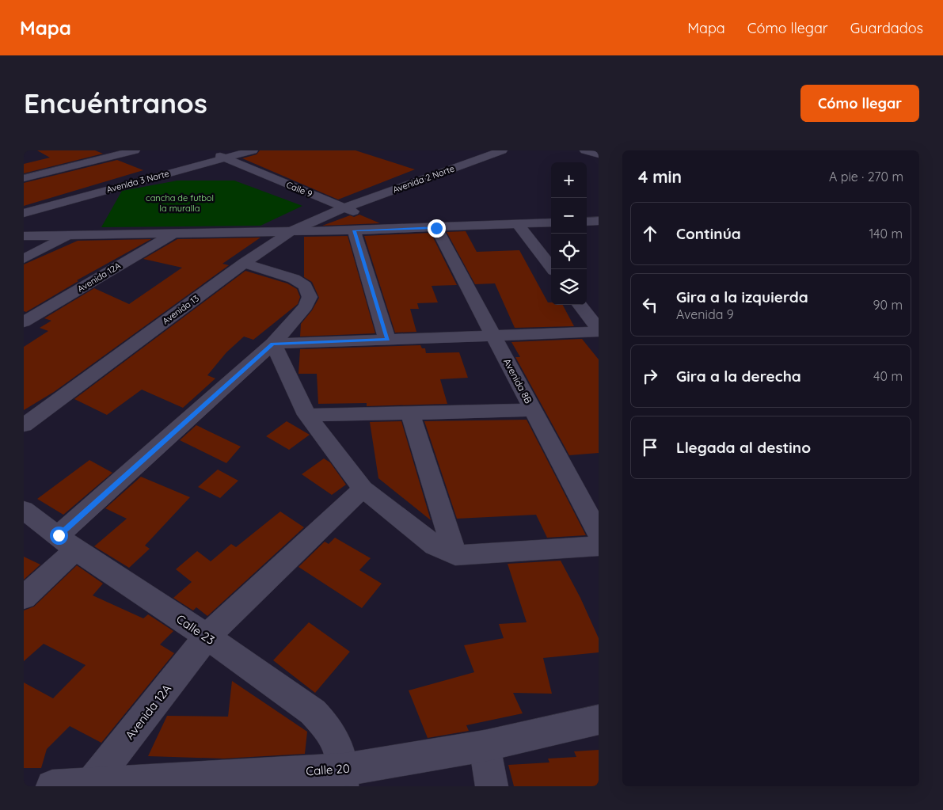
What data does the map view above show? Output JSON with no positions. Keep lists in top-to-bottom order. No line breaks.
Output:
{"streets":{"street":["Avenida 2 Norte","Avenida 3 Norte","Calle 9","Avenida 12A","Avenida 13","Avenida 8B","Calle 23","Calle 20"]},"crossings":[["Avenida 2 Norte","Calle 9"],["Avenida 2 Norte","Avenida 13"],["Avenida 3 Norte","Calle 9"],["Calle 9","Avenida 13"],["Avenida 12A","Calle 23"],["Avenida 12A","Calle 20"],["Calle 23","Calle 20"]],"parks":["cancha de futbol la muralla"],"page":{"header":"Mapa","nav":["Mapa","Cómo llegar","Guardados"],"buttons":"Cómo llegar","title":"Encuéntranos","heading":["4 min","A pie · 270 m"],"map_buttons":["+","−"],"list":[["Continúa","140 m"],["Gira a la izquierda","Avenida 9","90 m"],["Gira a la derecha","40 m"],"Llegada al destino"]}}
